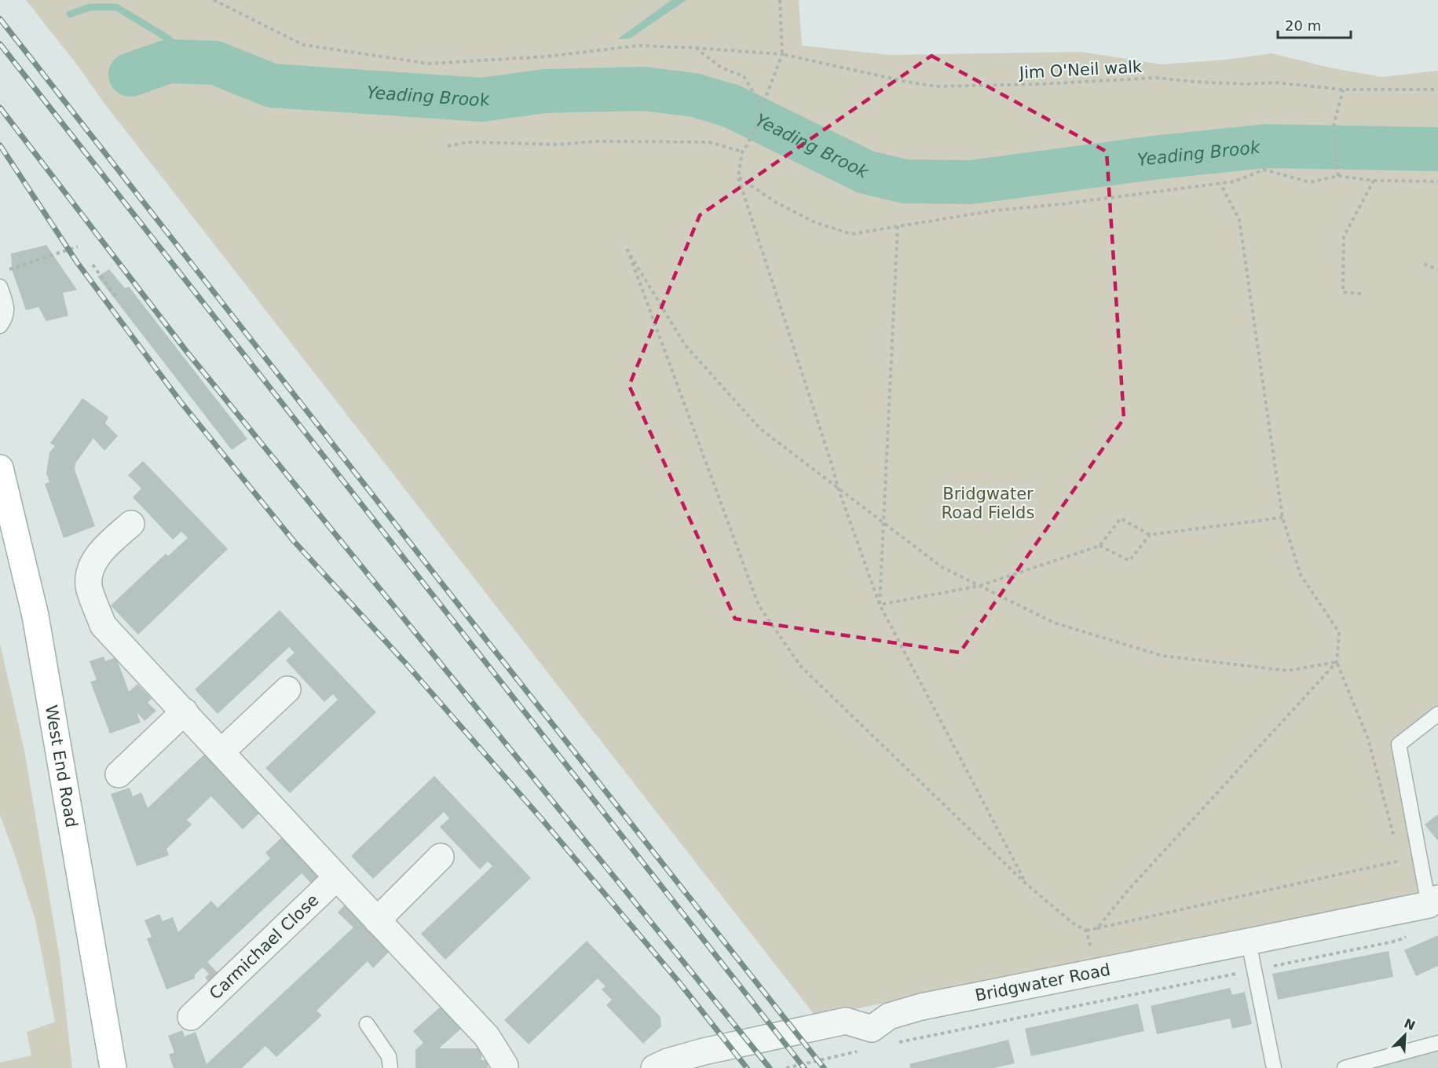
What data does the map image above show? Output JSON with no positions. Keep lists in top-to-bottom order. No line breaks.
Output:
{"streets":{"main road":["West End Road"],"street":["Carmichael Close","Bridgwater Road"],"path":["Jim O'Neil walk"]},"water":["Yeading Brook"],"parks":["Bridgwater Road Fields"],"scale_bar":"20 m","north":"top right"}
